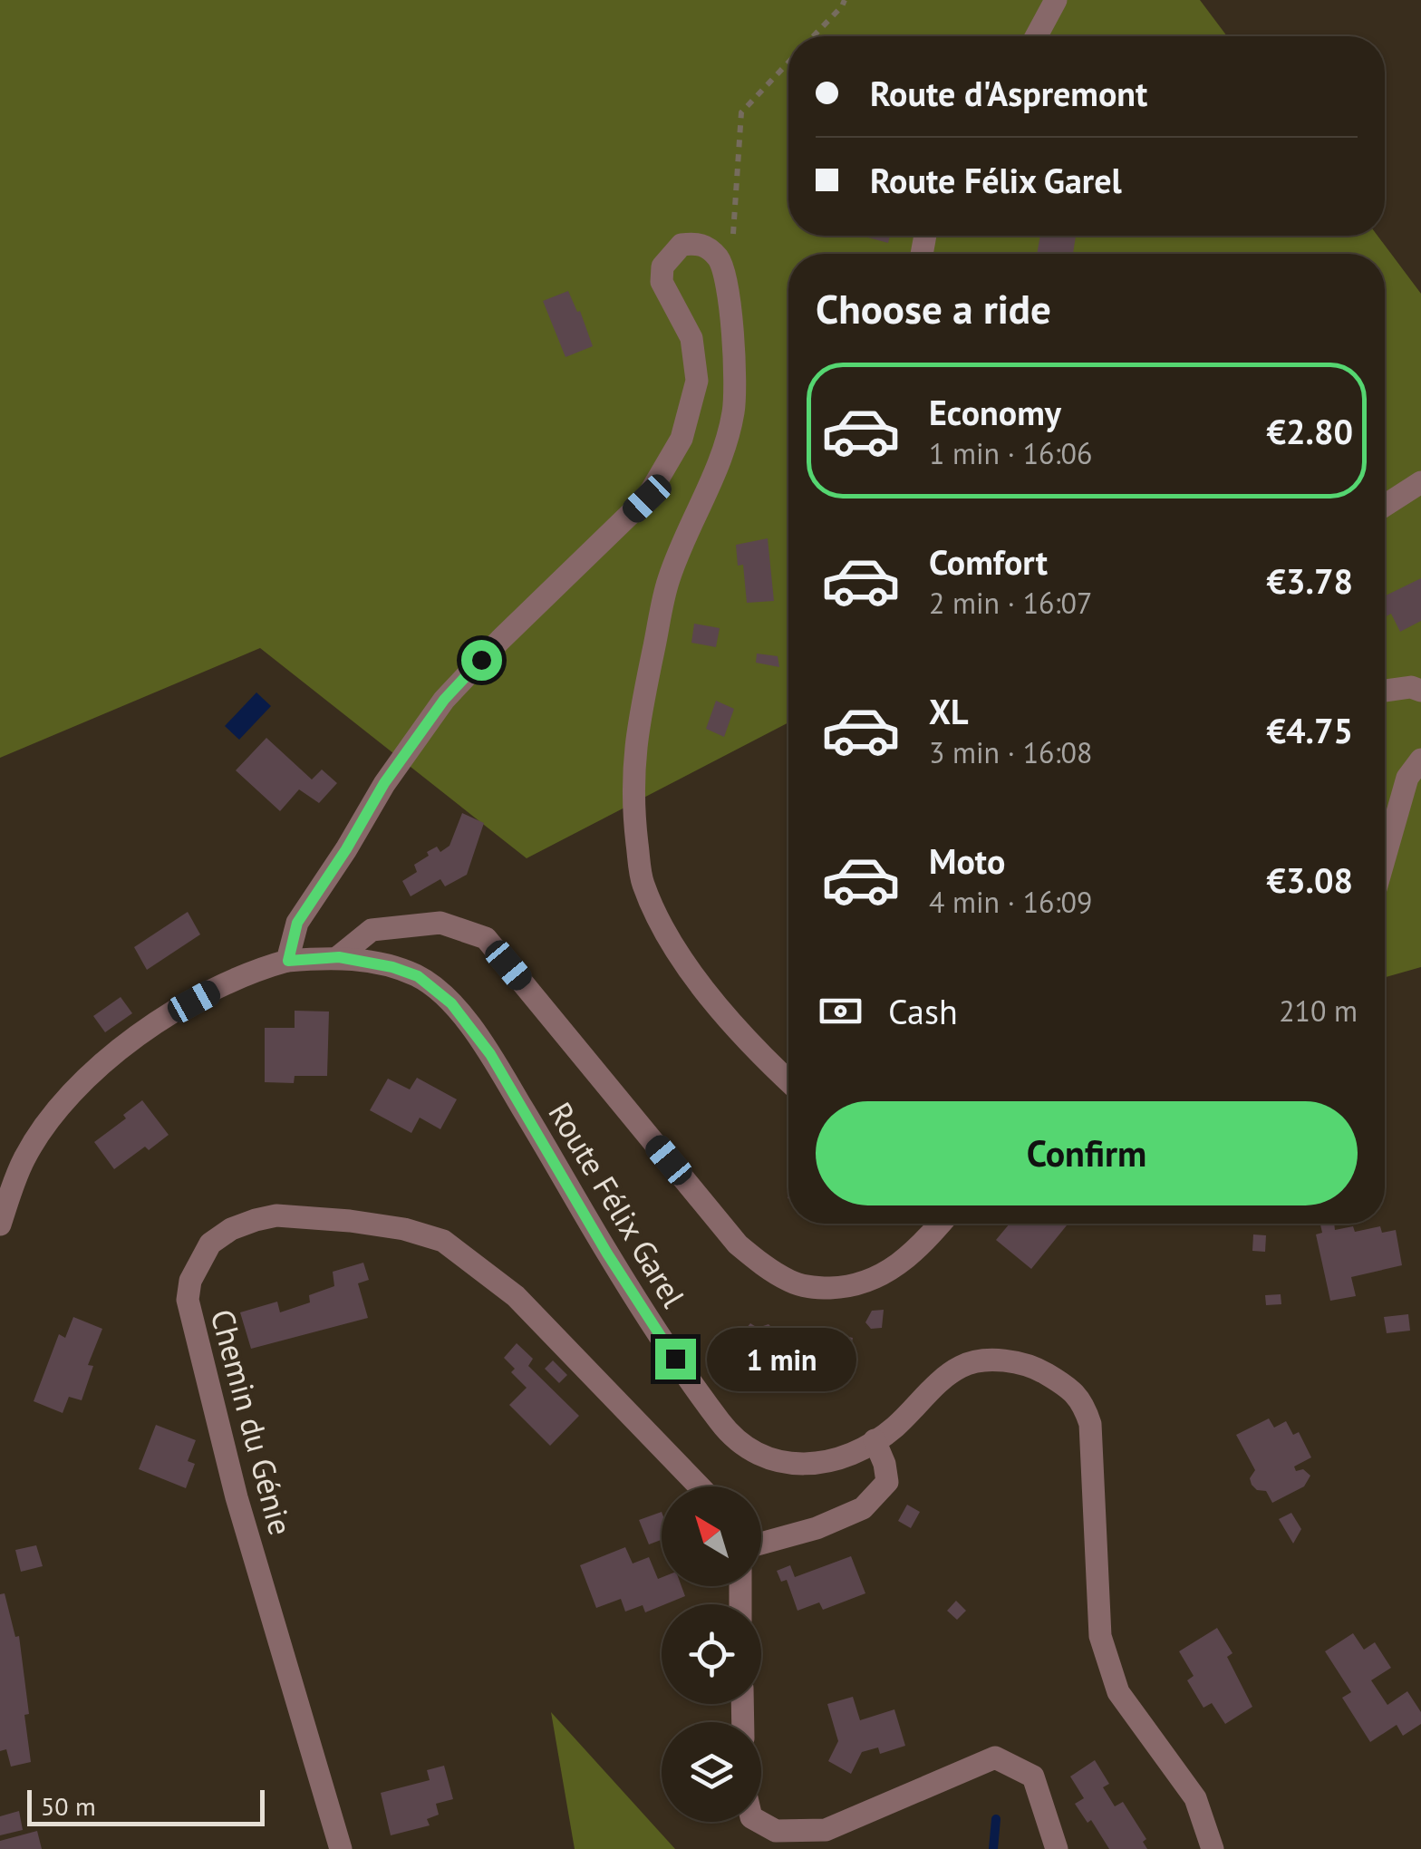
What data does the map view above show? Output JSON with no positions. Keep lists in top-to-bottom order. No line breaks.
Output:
{"streets":{"street":["Route Félix Garel","Chemin du Génie"]},"scale_bar":"50 m","north":"top left","page":{"banner":["Route d'Aspremont","Route Félix Garel"],"heading":"Choose a ride","list":[{"name":"Economy","note":"1 min · 16:06","value":"€2.80"},{"name":"Comfort","note":"2 min · 16:07","value":"€3.78"},{"name":"XL","note":"3 min · 16:08","value":"€4.75"},{"name":"Moto","note":"4 min · 16:09","value":"€3.08"}],"pay":["Cash","210 m"],"buttons":"Confirm","bubble":"1 min","scale":"50 m"}}
